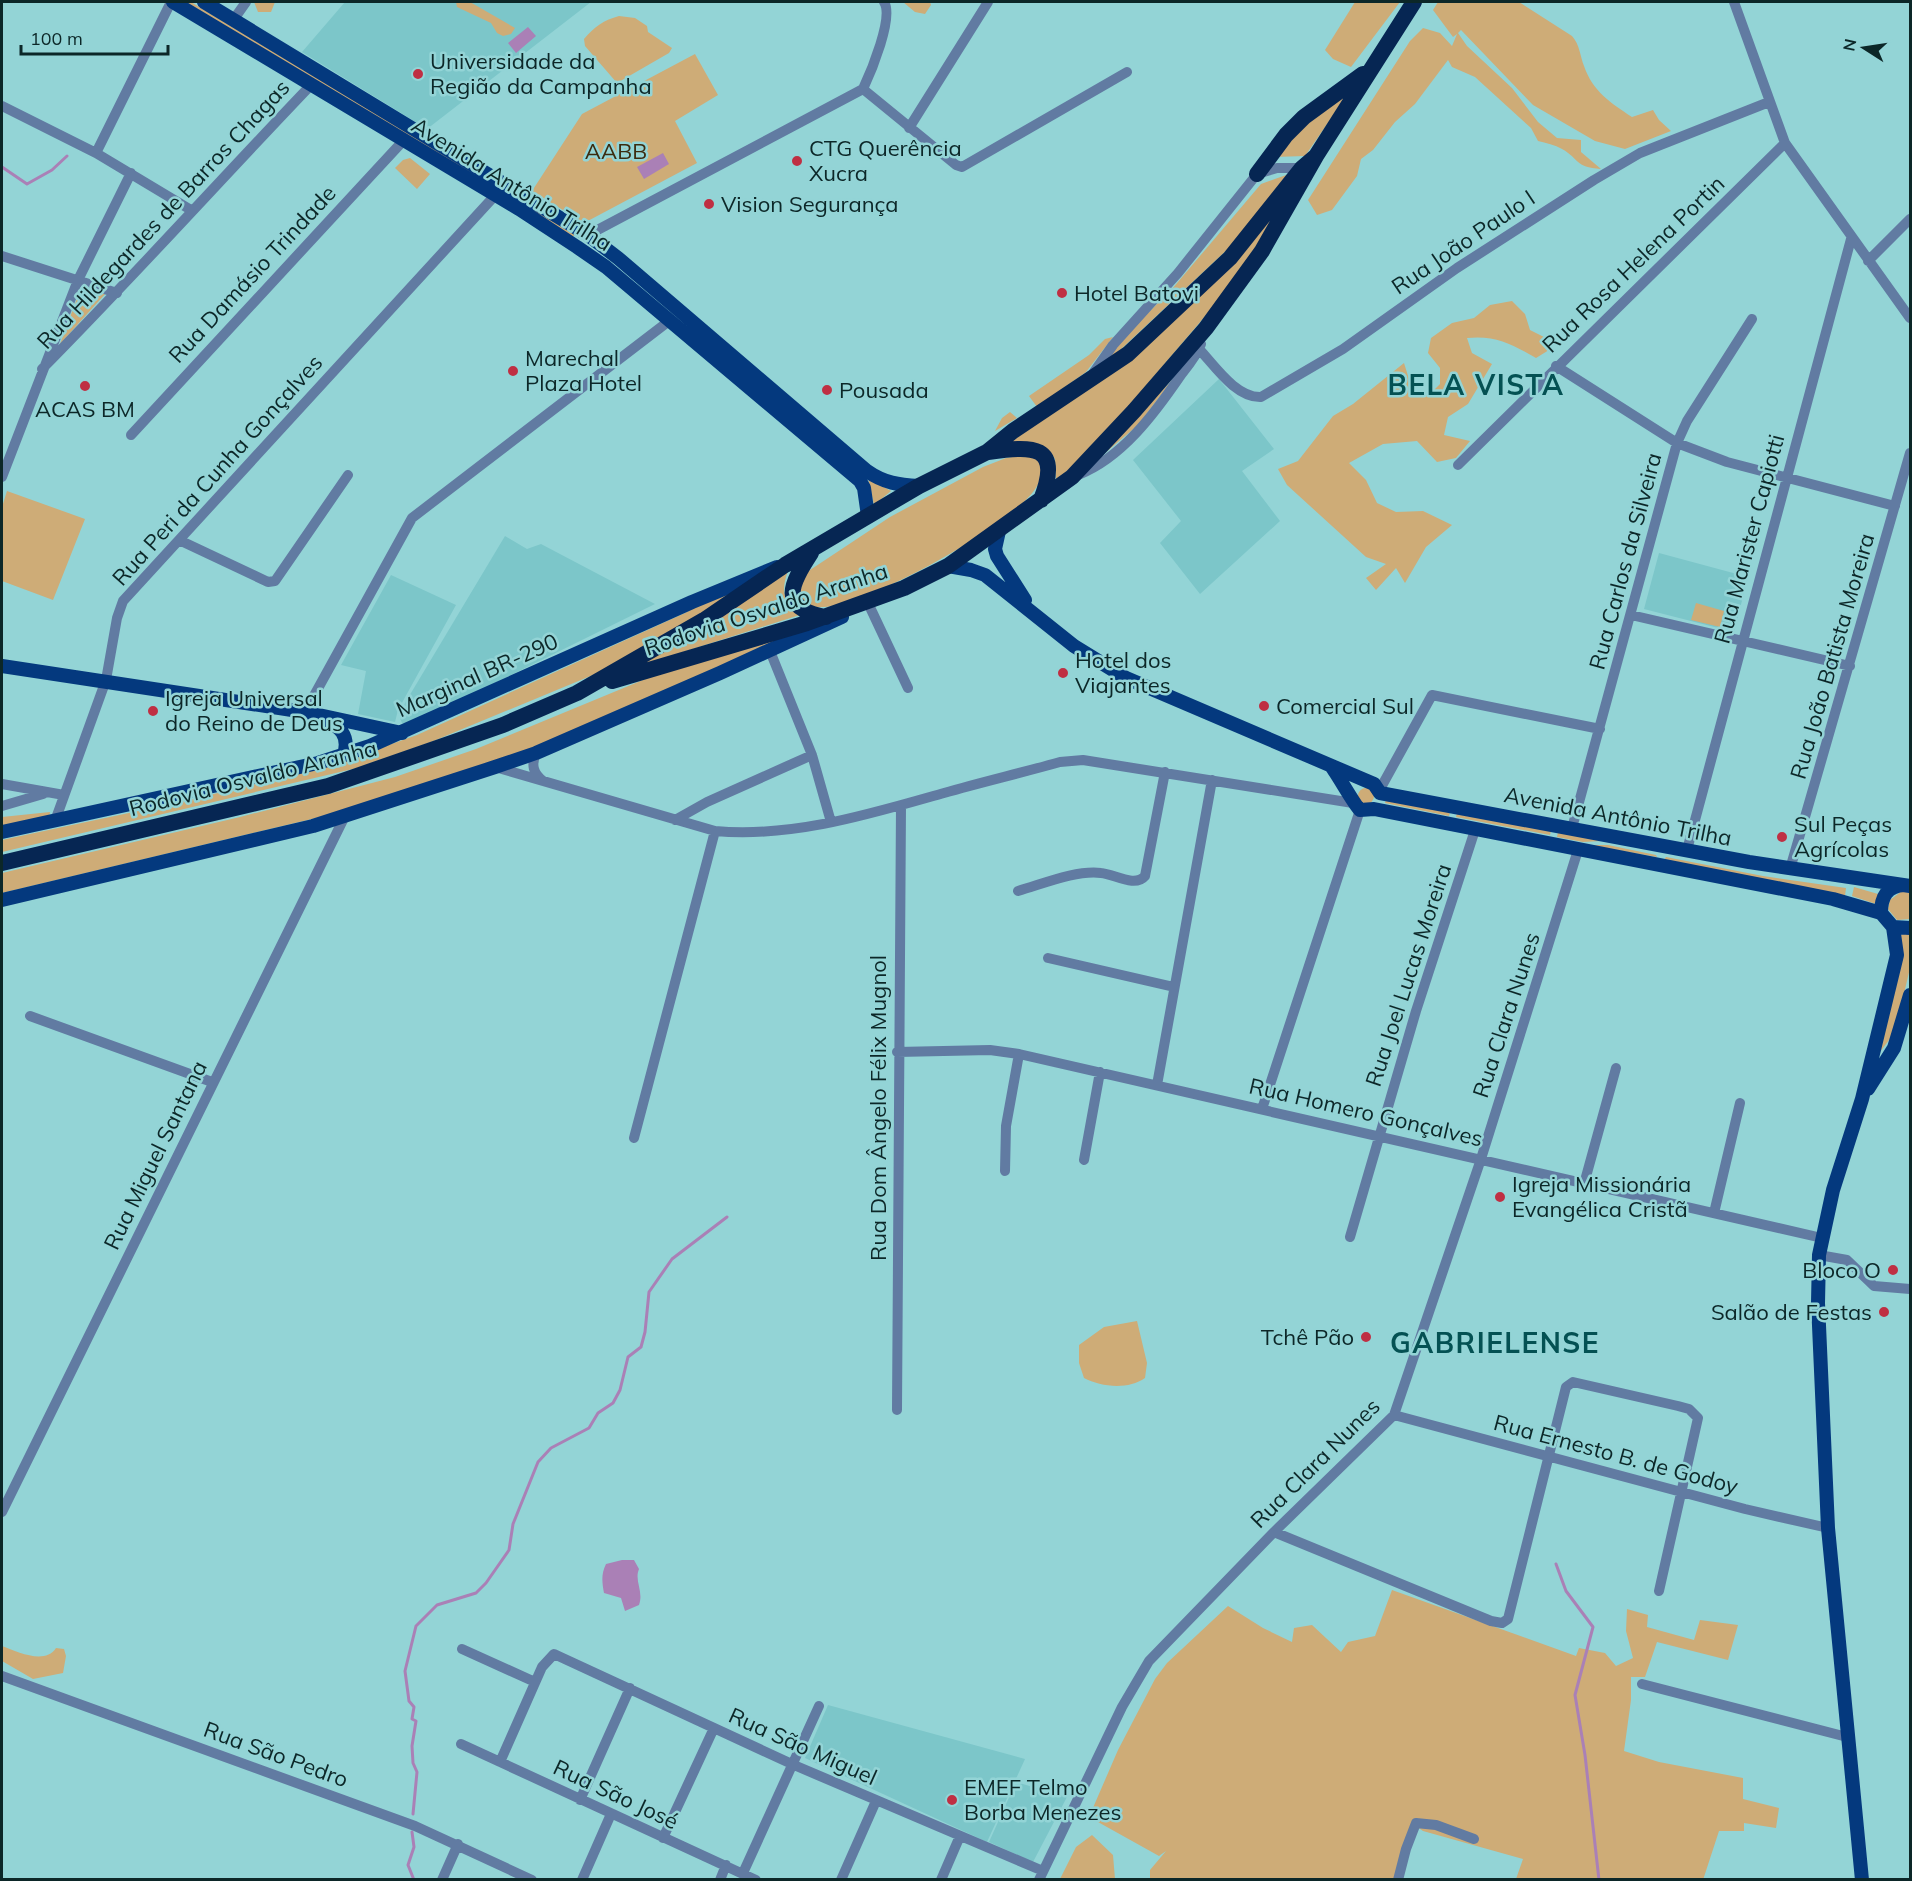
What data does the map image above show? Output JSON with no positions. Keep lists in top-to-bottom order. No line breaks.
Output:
{"streets":{"highway":["Rodovia Osvaldo Aranha"],"main road":["Avenida Antônio Trilha","Marginal BR-290"],"street":["Rua Hildegardes de Barros Chagas","Rua João Paulo I","Rua Rosa Helena Portin","Rua Damásio Trindade","Rua Peri da Cunha Gonçalves","Rua Marister Capiotti","Rua Carlos da Silveira","Rua João Batista Moreira","Rua Joel Lucas Moreira","Rua Clara Nunes","Rua Dom Ângelo Félix Mugnol","Rua Homero Gonçalves","Rua Miguel Santana","Rua Ernesto B. de Godoy","Rua São Miguel","Rua São Pedro","Rua São José"]},"crossings":[["Avenida Antônio Trilha","Rua Hildegardes de Barros Chagas"],["Avenida Antônio Trilha","Rua Damásio Trindade"],["Avenida Antônio Trilha","Rua Peri da Cunha Gonçalves"],["Avenida Antônio Trilha","Rua Marister Capiotti"],["Avenida Antônio Trilha","Rua Carlos da Silveira"],["Avenida Antônio Trilha","Rodovia Osvaldo Aranha"],["Avenida Antônio Trilha","Rua João Batista Moreira"],["Avenida Antônio Trilha","Rua Joel Lucas Moreira"],["Avenida Antônio Trilha","Rua Clara Nunes"],["Rua Peri da Cunha Gonçalves","Marginal BR-290"],["Rodovia Osvaldo Aranha","Marginal BR-290"],["Rua Joel Lucas Moreira","Rua Homero Gonçalves"],["Rua Clara Nunes","Rua Homero Gonçalves"],["Rua Clara Nunes","Rua Ernesto B. de Godoy"],["Rua Clara Nunes","Rua São Miguel"],["Rua Dom Ângelo Félix Mugnol","Rua Homero Gonçalves"]],"districts":["BELA VISTA","GABRIELENSE"],"parks":["AABB"],"places":["Universidade da Região da Campanha","CTG Querência Xucra","Vision Segurança","Hotel Batovi","Marechal Plaza Hotel","ACAS BM","Pousada","Hotel dos Viajantes","Comercial Sul","Igreja Universal do Reino de Deus","Sul Peças Agrícolas","Igreja Missionária Evangélica Cristã","Bloco O","Salão de Festas","Tchê Pão","EMEF Telmo Borba Menezes"],"scale_bar":"100 m","north":"left"}
